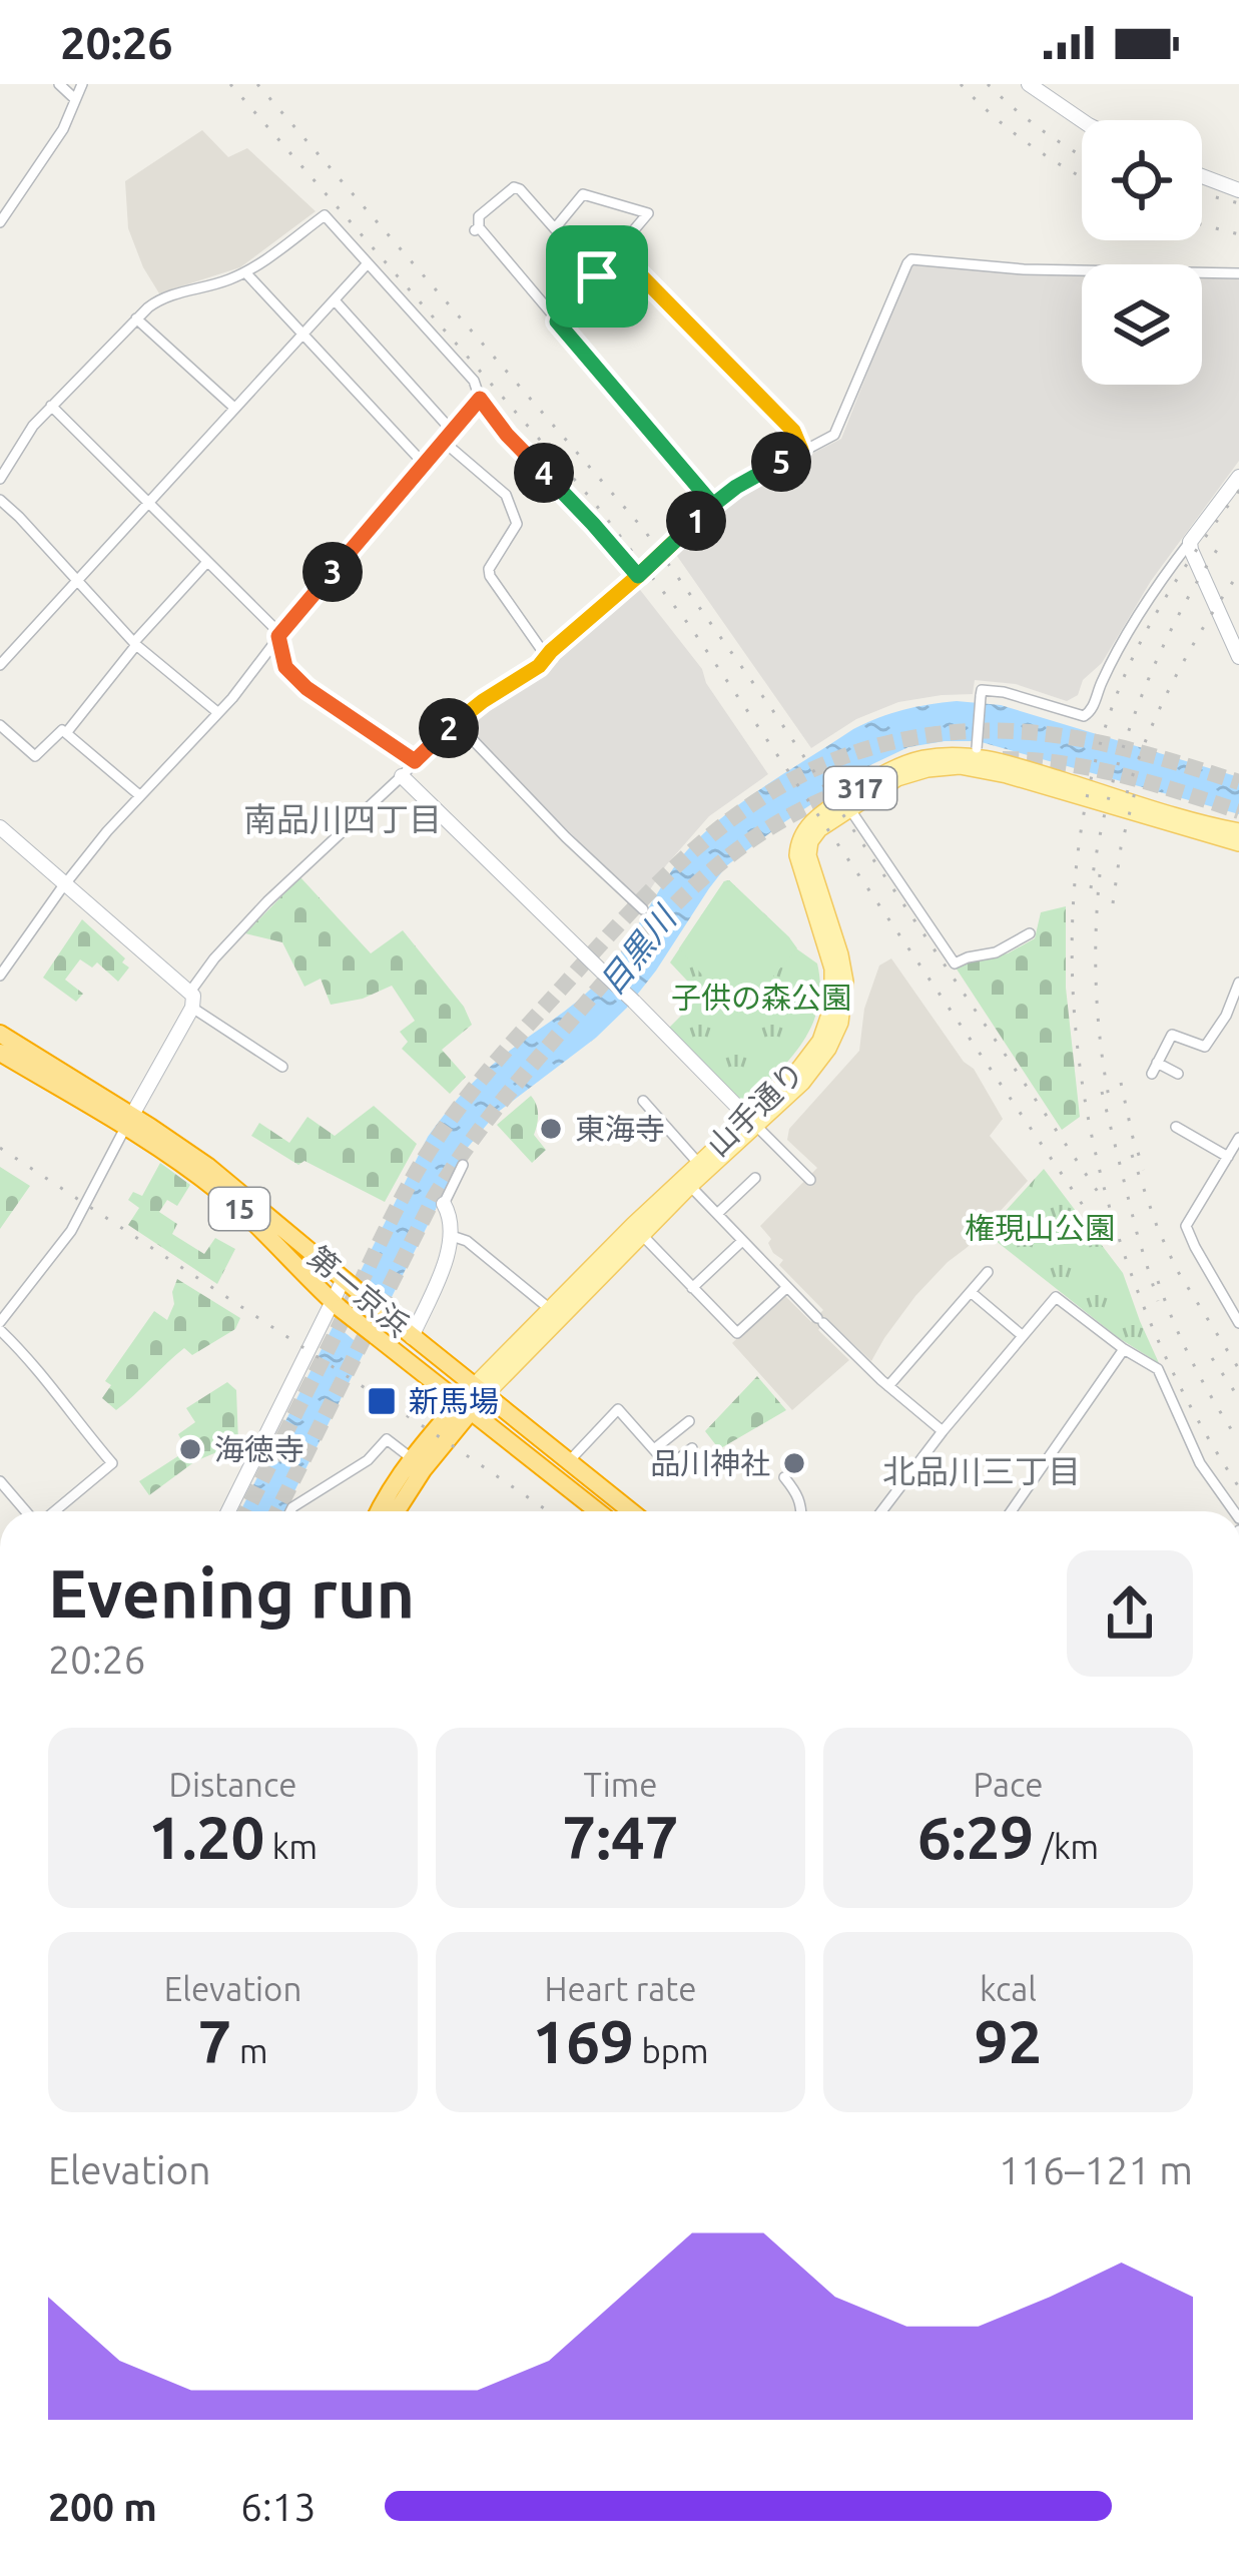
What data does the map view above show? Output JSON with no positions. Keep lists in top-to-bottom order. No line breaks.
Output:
{"streets":{"highway":["山手通り","15","第一京浜"],"main road":["317"]},"crossings":[["山手通り","第一京浜"]],"districts":["南品川四丁目","北品川三丁目"],"water":["目黒川"],"parks":["子供の森公園","権現山公園"],"places":{"other":["東海寺","海徳寺","品川神社"],"transit":["新馬場"]},"page":{"status":"20:26","pins":["5","4","1","3","2"],"heading":["Evening run","20:26"],"stats":[["Distance","1.20 km"],["Time","7:47"],["Pace","6:29 /km"],["Elevation","7 m"],["Heart rate","169 bpm"],["kcal","92"]],"chart":["Elevation","116–121 m"],"list":[{"name":"200 m","note":"6:13"}]}}
